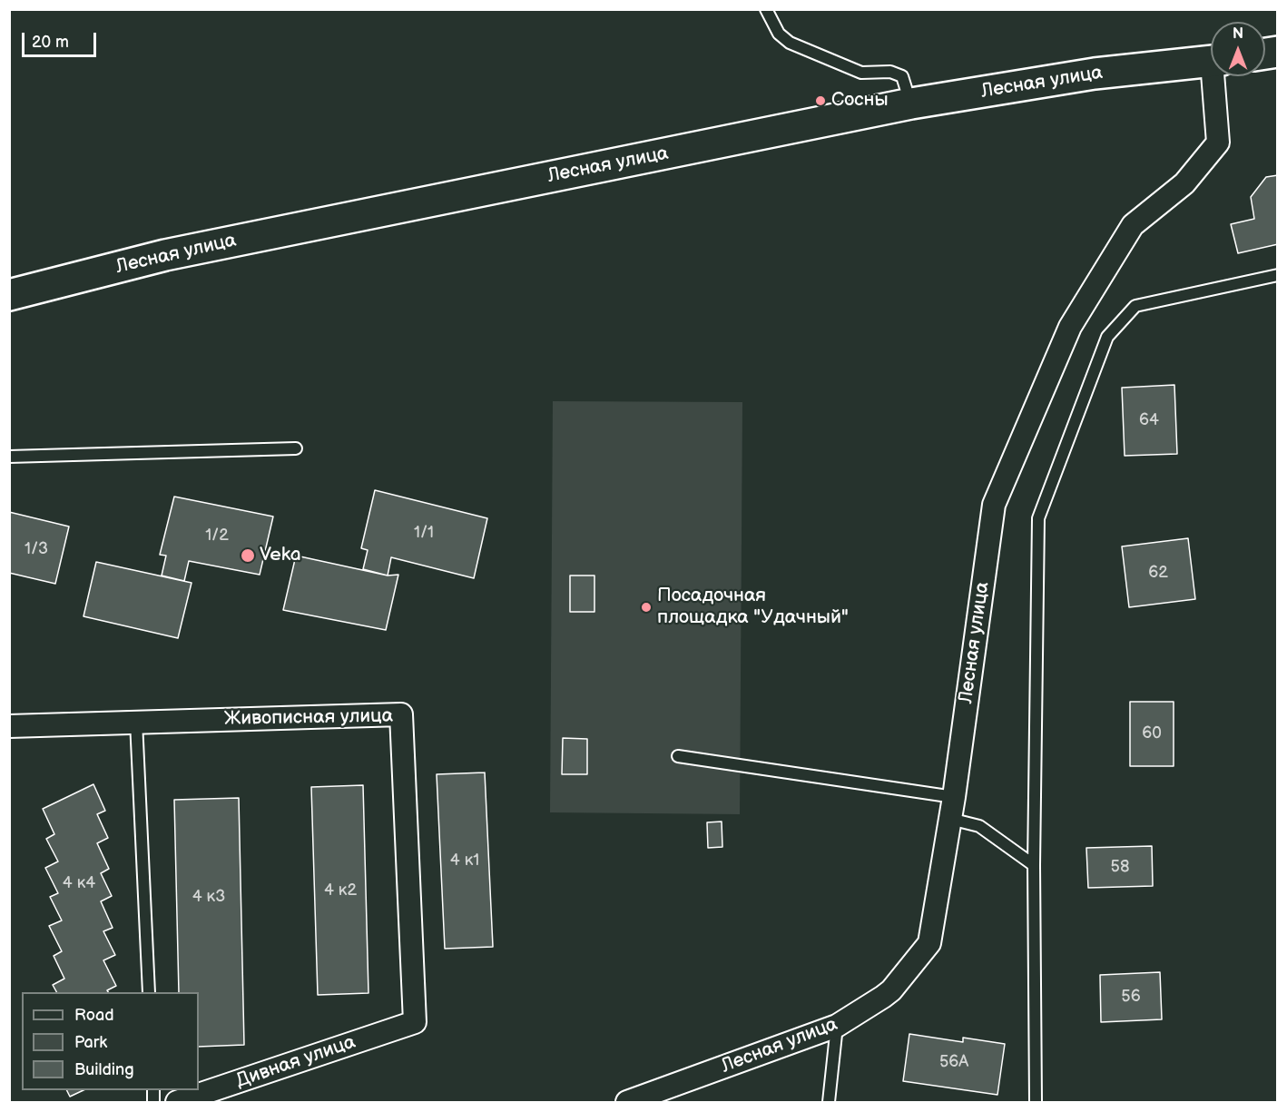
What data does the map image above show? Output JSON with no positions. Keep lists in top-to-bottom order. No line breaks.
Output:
{"streets":{"main road":["Лесная улица"],"street":["Живописная улица","Дивная улица"]},"crossings":[["Живописная улица","Дивная улица"]],"places":["Сосны","Veka","Посадочная площадка \"Удачный\""],"house_numbers":["64","1/1","1/2","1/3","62","60","4 к1","58","4 к4","4 к2","4 к3","56","56А"],"legend":["Road","Park","Building"],"scale_bar":"20 m","north":"top"}
